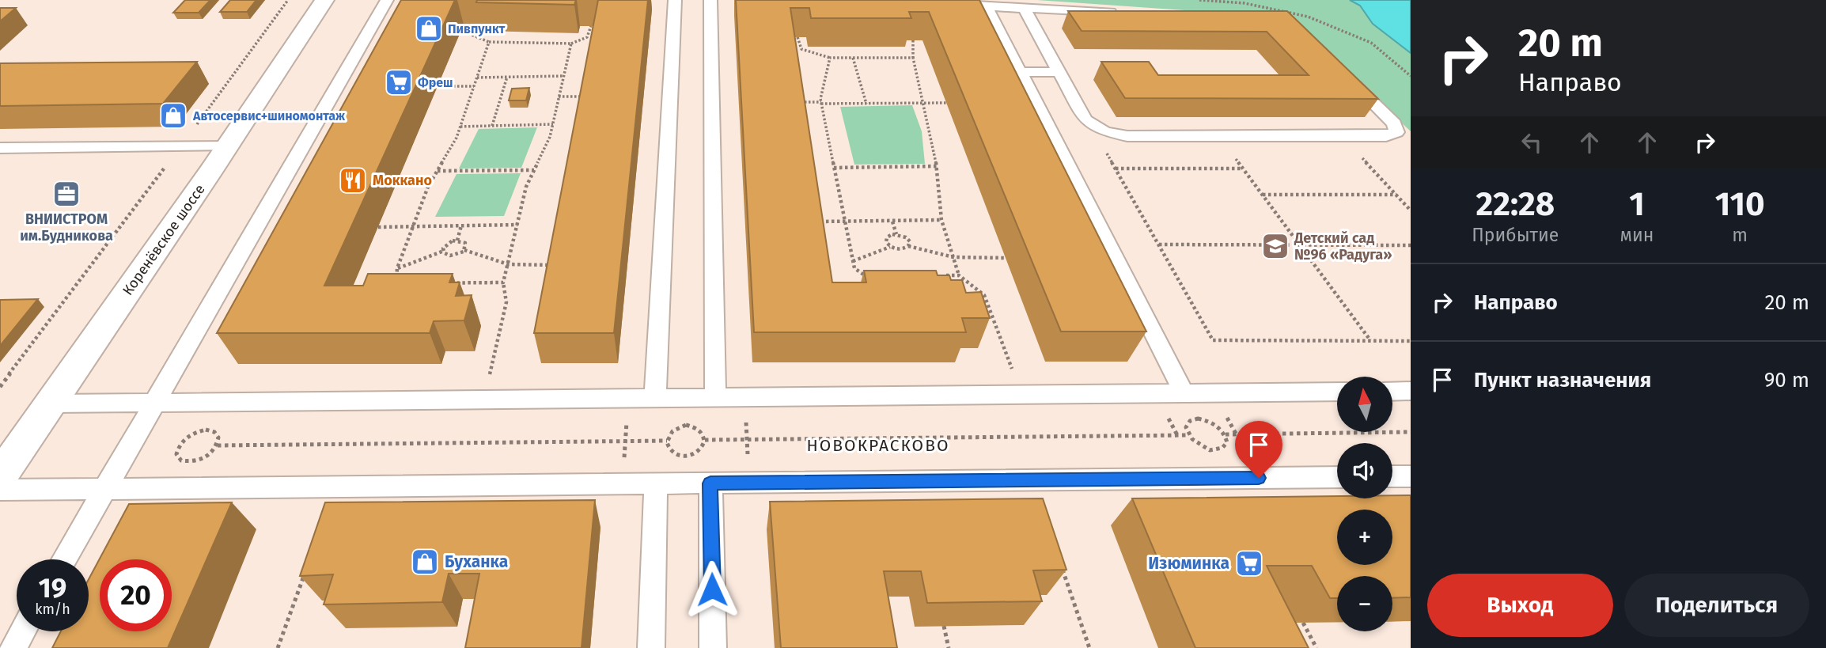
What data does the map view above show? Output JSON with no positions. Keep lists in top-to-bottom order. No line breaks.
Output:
{"streets":{"main road":["Коренёвское шоссе"]},"districts":["НОВОКРАСКОВО"],"places":{"shop":["Пивпункт","Автосервис+шиномонтаж","Буханка"],"supermarket":["Фреш","Изюминка"],"restaurant":["Моккано"],"office":["ВНИИСТРОМ им.Будникова"],"school or university":["Детский сад №96 «Радуга»"]},"north":"top","page":{"turn":["20 m","Направо"],"eta":["22:28","Прибытие","1","мин","110","m"],"list":[{"name":"Направо","value":"20 m"},{"name":"Пункт назначения","value":"90 m"}],"map_buttons":["+","−"],"speed":"19 km/h","limit":"20","buttons":["Выход","Поделиться"]}}
